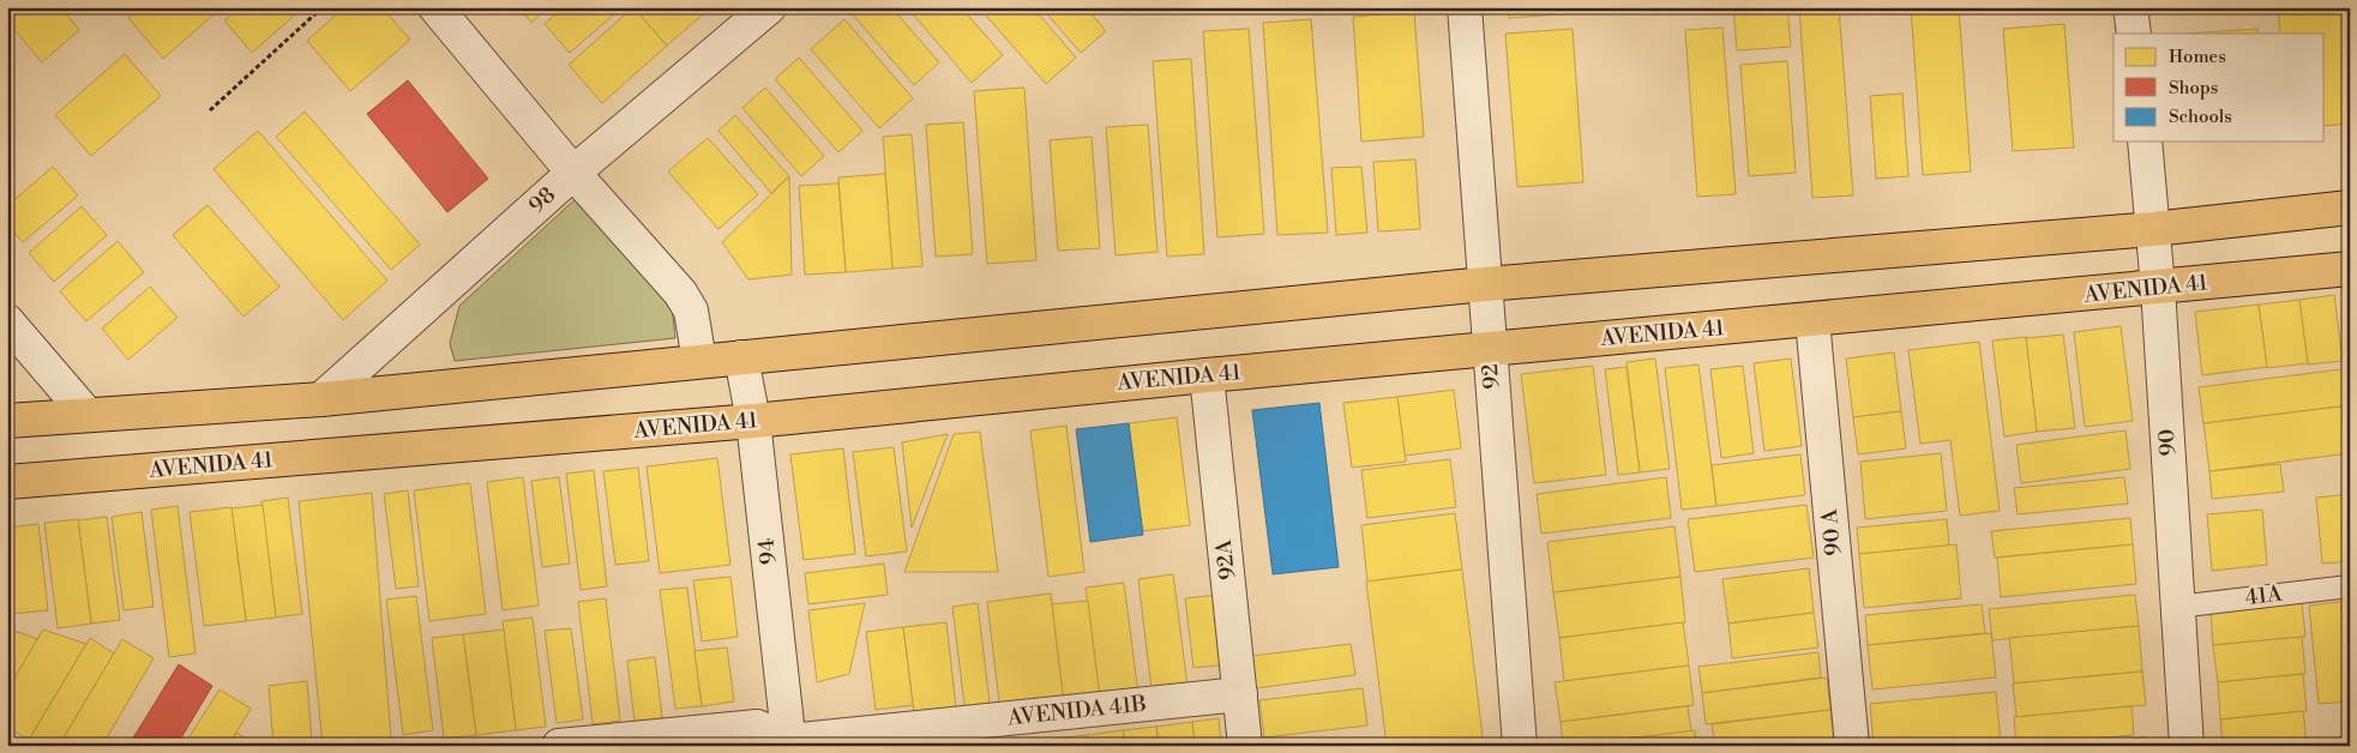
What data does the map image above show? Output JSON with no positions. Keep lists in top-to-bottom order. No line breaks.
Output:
{"streets":{"main road":["AVENIDA 41"],"street":["98","92","90","90 A","94","92A","AVENIDA 41B"],"lane":["41A"]},"crossings":[["AVENIDA 41","92"],["AVENIDA 41","90"],["AVENIDA 41","90 A"],["AVENIDA 41","94"],["AVENIDA 41","92A"],["90","41A"],["94","AVENIDA 41B"],["92A","AVENIDA 41B"]],"legend":["Homes","Shops","Schools"]}
